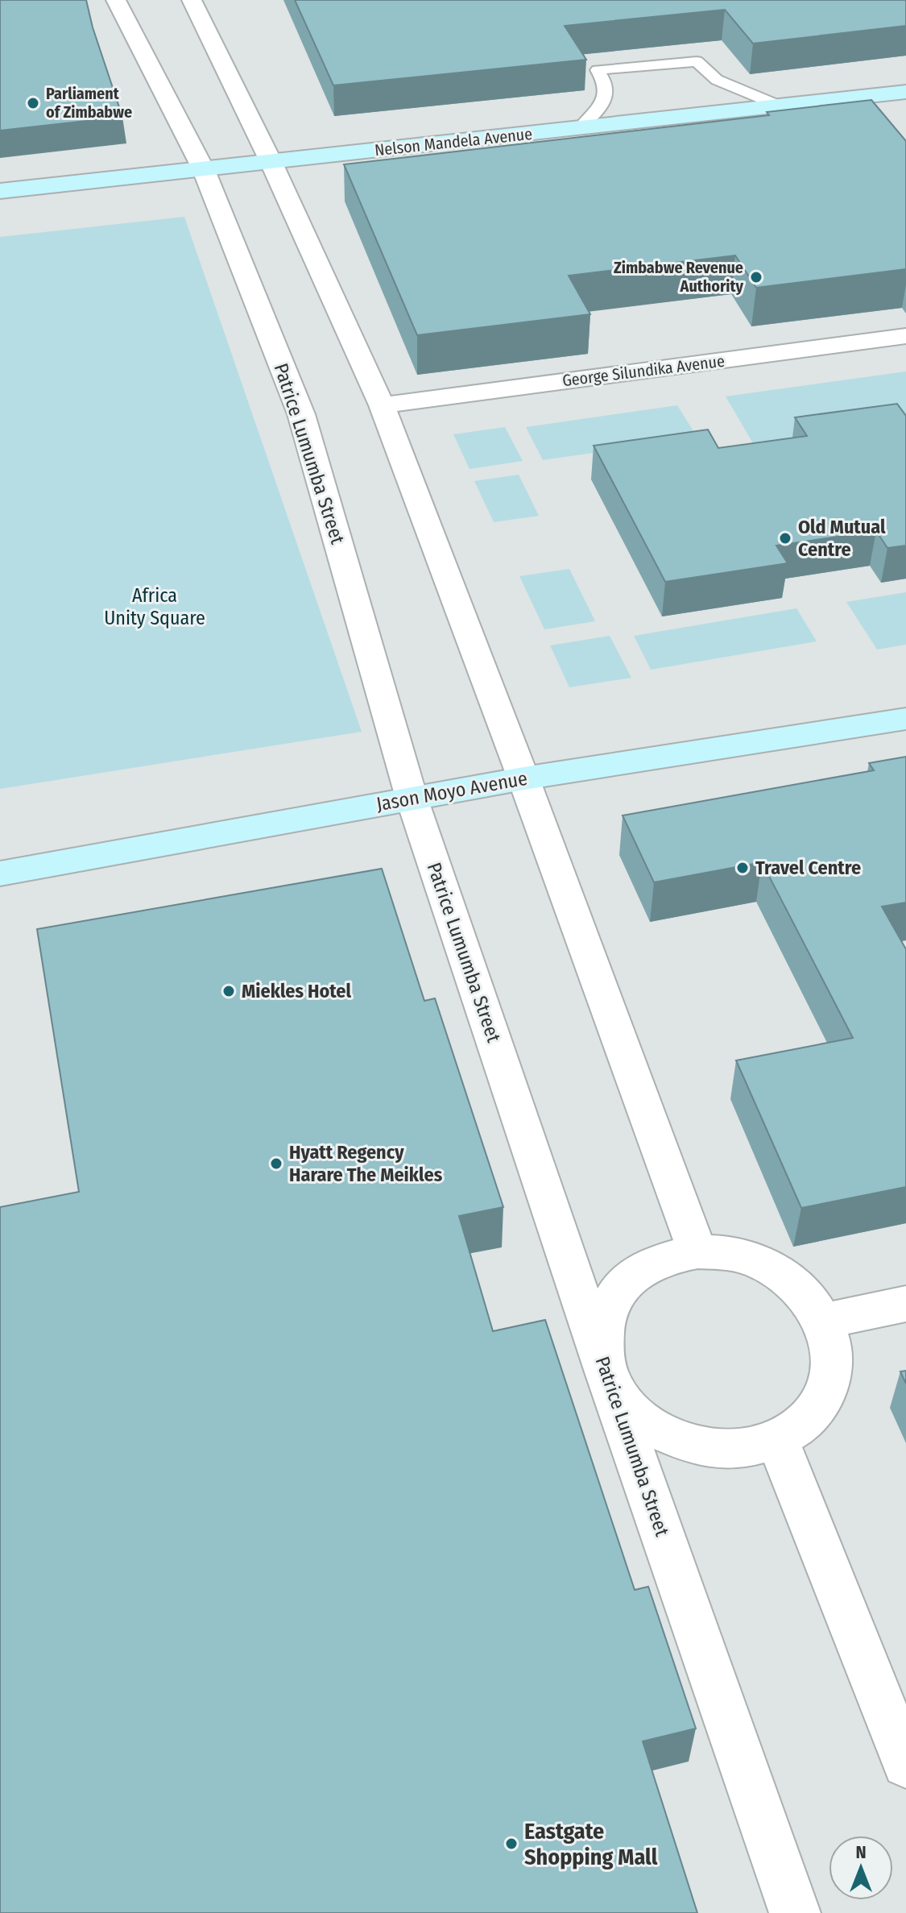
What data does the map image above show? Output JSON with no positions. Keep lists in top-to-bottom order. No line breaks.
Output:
{"streets":{"street":["Nelson Mandela Avenue","George Silundika Avenue","Patrice Lumumba Street","Jason Moyo Avenue"]},"crossings":[["Nelson Mandela Avenue","Patrice Lumumba Street"],["Patrice Lumumba Street","Jason Moyo Avenue"]],"parks":["Africa Unity Square"],"places":["Parliament of Zimbabwe","Zimbabwe Revenue Authority","Old Mutual Centre","Travel Centre","Miekles Hotel","Hyatt Regency Harare The Meikles","Eastgate Shopping Mall"],"north":"top"}
